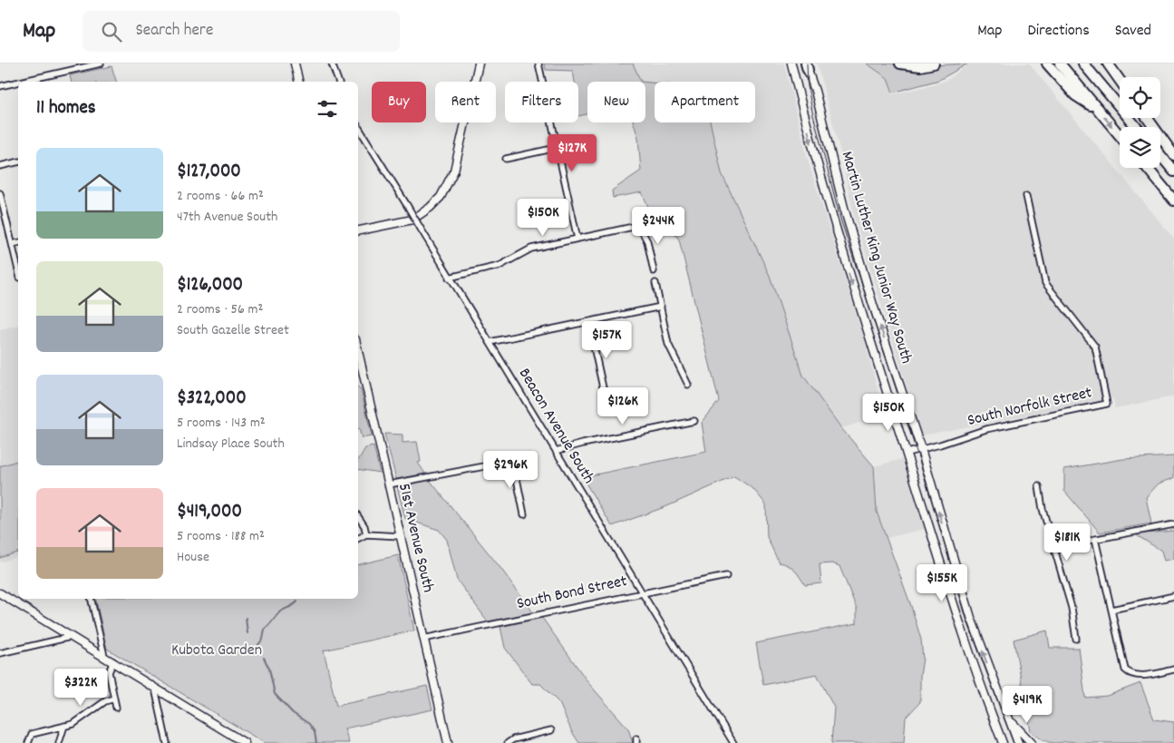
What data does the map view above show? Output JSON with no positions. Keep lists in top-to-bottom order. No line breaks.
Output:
{"streets":{"main road":["Martin Luther King Junior Way South","51st Avenue South"],"street":["South Norfolk Street","Beacon Avenue South","South Bond Street"]},"crossings":[["Martin Luther King Junior Way South","South Norfolk Street"],["Beacon Avenue South","South Bond Street"],["51st Avenue South","South Bond Street"]],"parks":["Kubota Garden"],"page":{"header":"Map","search":"Search here","nav":["Map","Directions","Saved"],"chip":["Buy","Rent","Filters","New","Apartment"],"heading":"11 homes","price":["$127K","$150K","$244K","$157K","$126K","$150K","$296K","$181K","$155K","$322K","$419K"],"list":[{"name":"$127,000","note":"2 rooms · 66 m² · 47th Avenue South"},{"name":"$126,000","note":"2 rooms · 56 m² · South Gazelle Street"},{"name":"$322,000","note":"5 rooms · 143 m² · Lindsay Place South"},{"name":"$419,000","note":"5 rooms · 188 m² · House"}]}}
